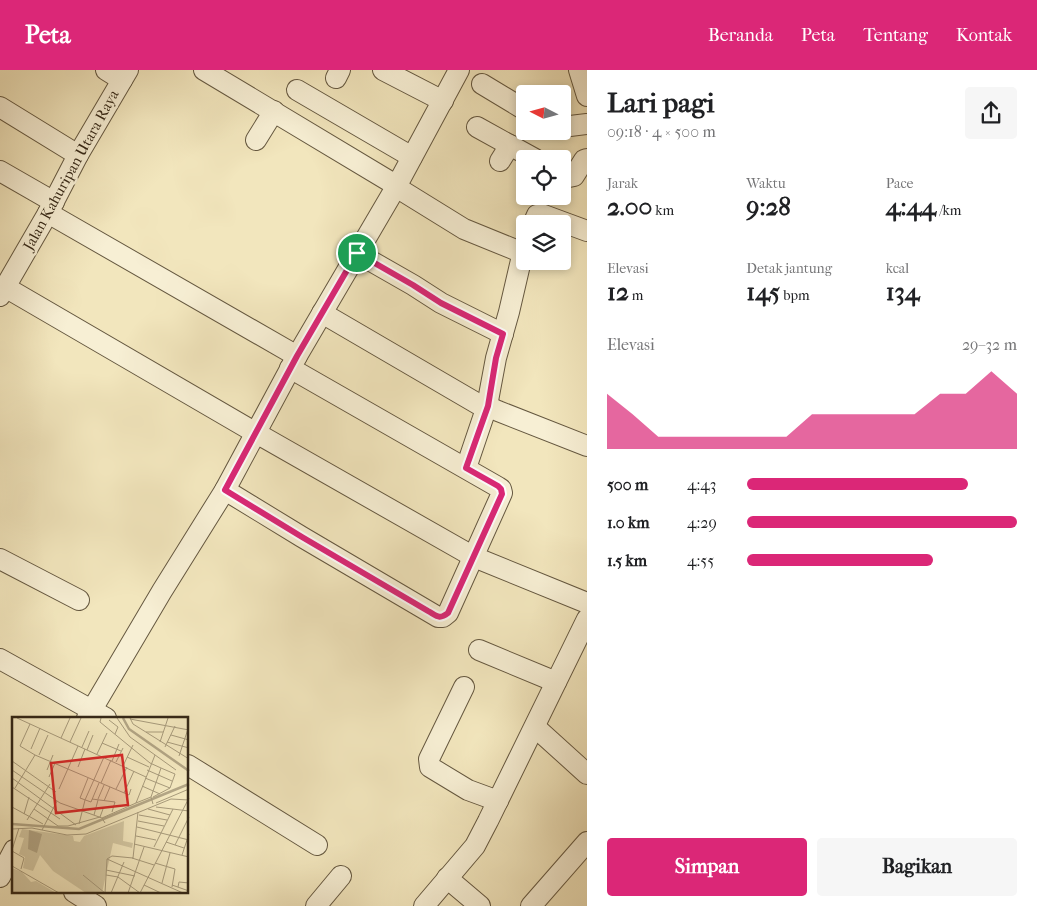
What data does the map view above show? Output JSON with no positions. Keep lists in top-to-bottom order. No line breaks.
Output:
{"streets":{"street":["Jalan Kahuripan Utara Raya"]},"north":"left","page":{"header":"Peta","nav":["Beranda","Peta","Tentang","Kontak"],"heading":["Lari pagi","09:18 · 4 × 500 m"],"stats":[["Jarak","2.00 km"],["Waktu","9:28"],["Pace","4:44 /km"],["Elevasi","12 m"],["Detak jantung","145 bpm"],["kcal","134"]],"chart":["Elevasi","29–32 m"],"list":[{"name":"500 m","note":"4:43"},{"name":"1.0 km","note":"4:29"},{"name":"1.5 km","note":"4:55"}],"buttons":["Simpan","Bagikan"]}}
